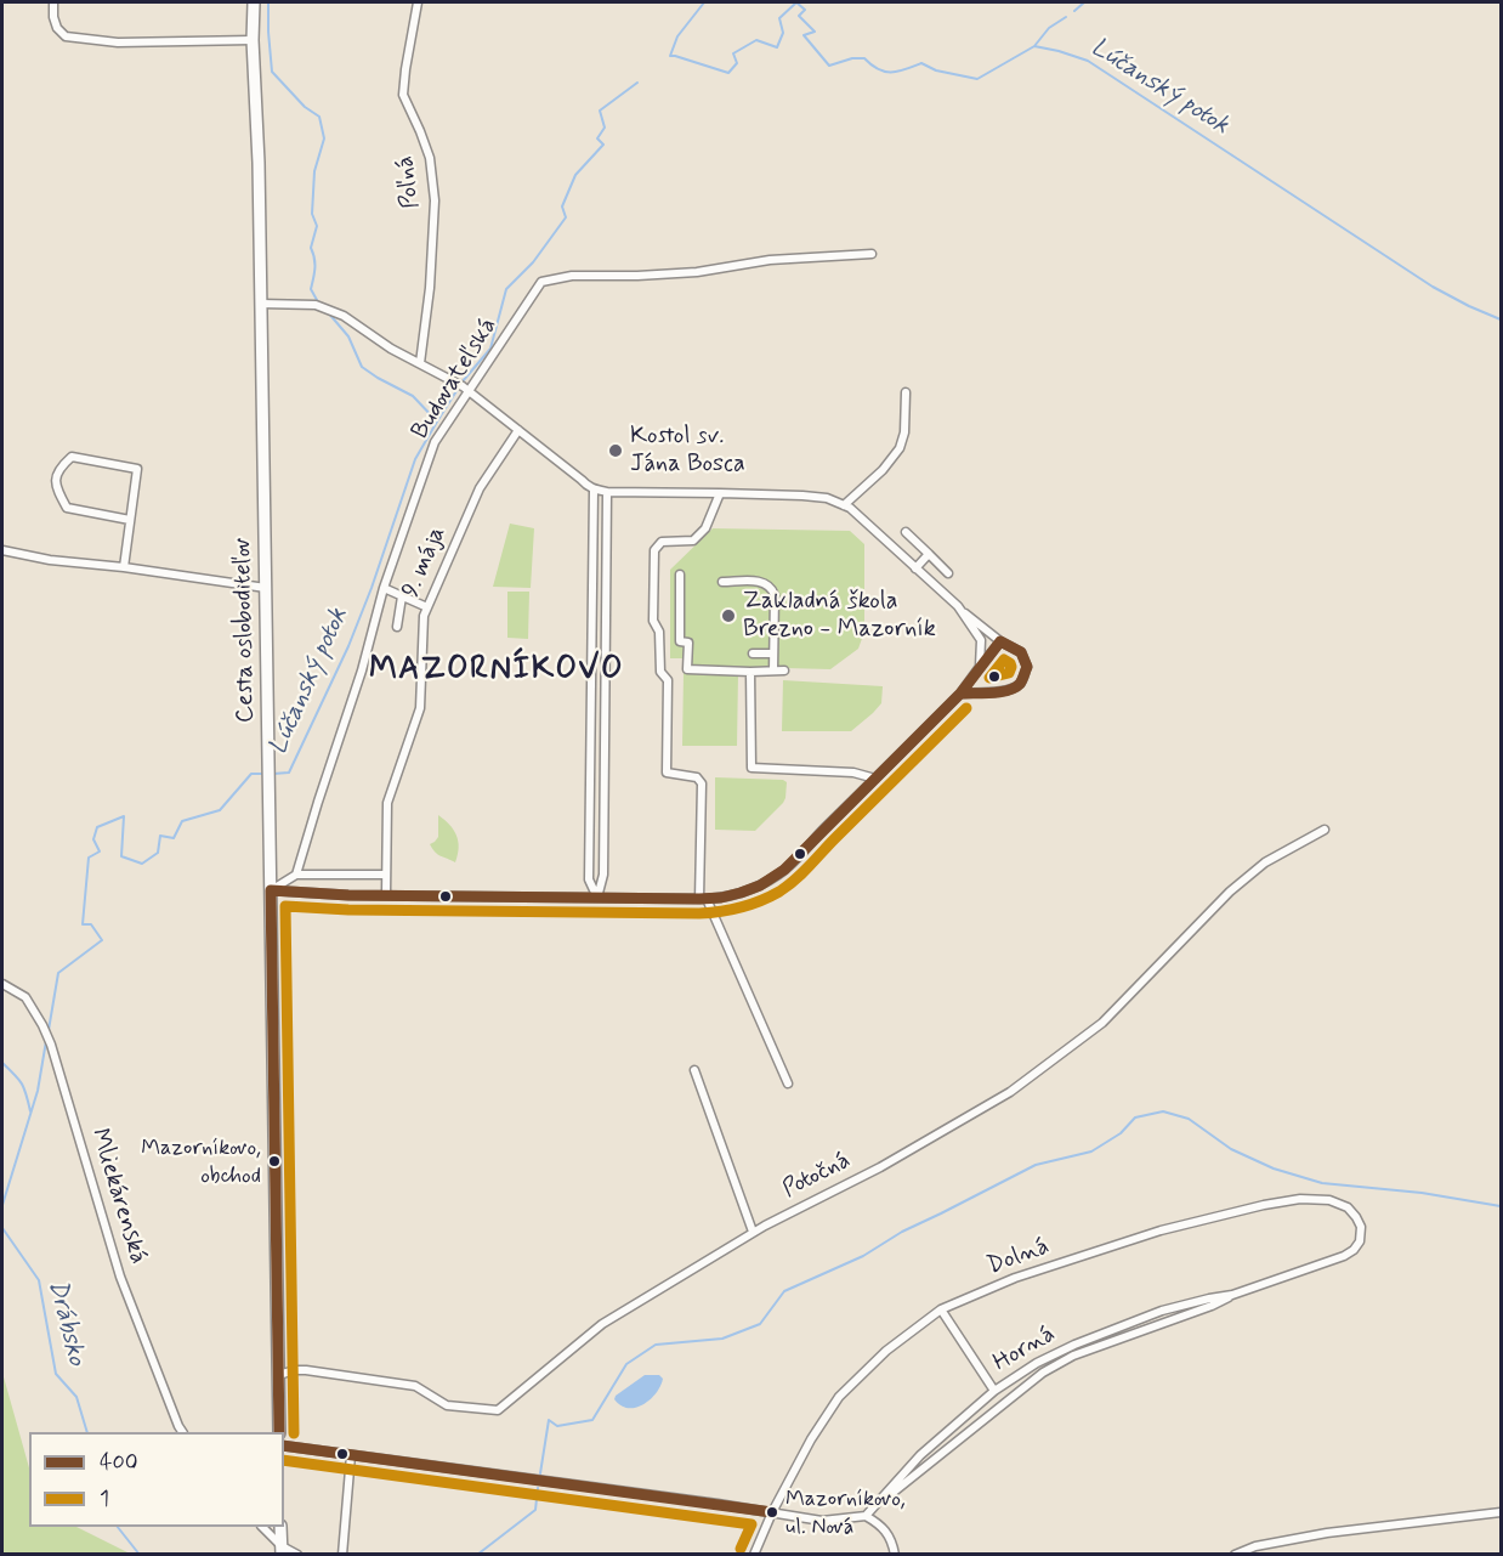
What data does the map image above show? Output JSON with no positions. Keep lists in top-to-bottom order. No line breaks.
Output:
{"streets":{"main road":["Cesta osloboditeľov"],"street":["Poľná","Budovateľská","9. mája","Potočná","Mliekárenská","Dolná","Horná"]},"crossings":[["Cesta osloboditeľov","Potočná"],["Dolná","Horná"]],"districts":["MAZORNÍKOVO"],"water":["Lúčanský potok","Drábsko"],"places":["Kostol sv. Jána Bosca","Zakladná škola Brezno - Mazorník","Mazorníkovo, obchod","Mazorníkovo, ul. Nová"],"lines":["transit line 400","transit line 1"],"legend":["400","1"]}
